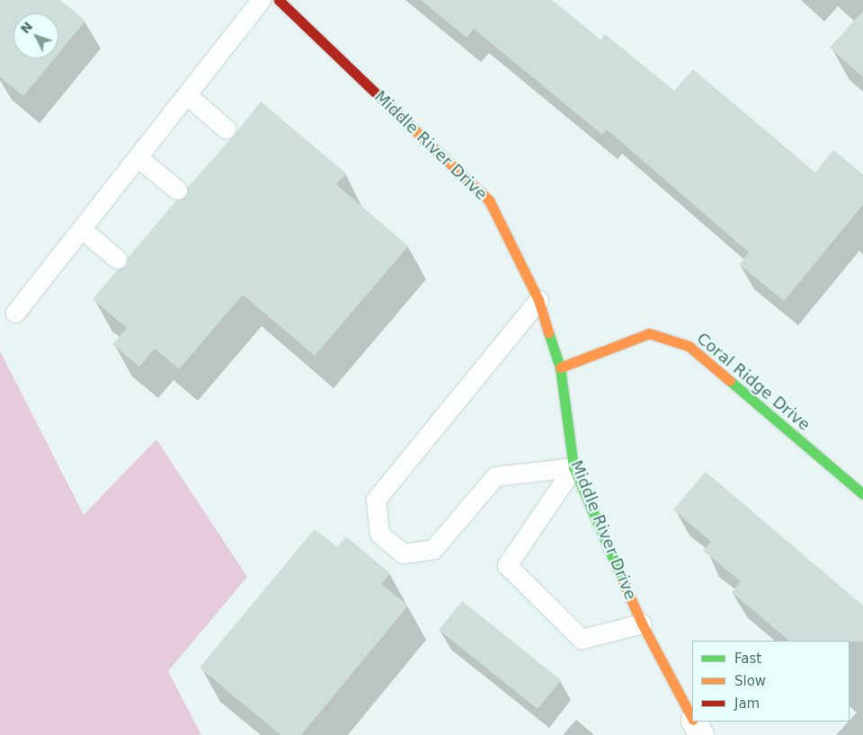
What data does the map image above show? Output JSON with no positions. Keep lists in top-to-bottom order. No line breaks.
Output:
{"streets":{"street":["Middle River Drive","Coral Ridge Drive"]},"crossings":[["Middle River Drive","Coral Ridge Drive"]],"legend":["Fast","Slow","Jam"],"north":"top left"}
